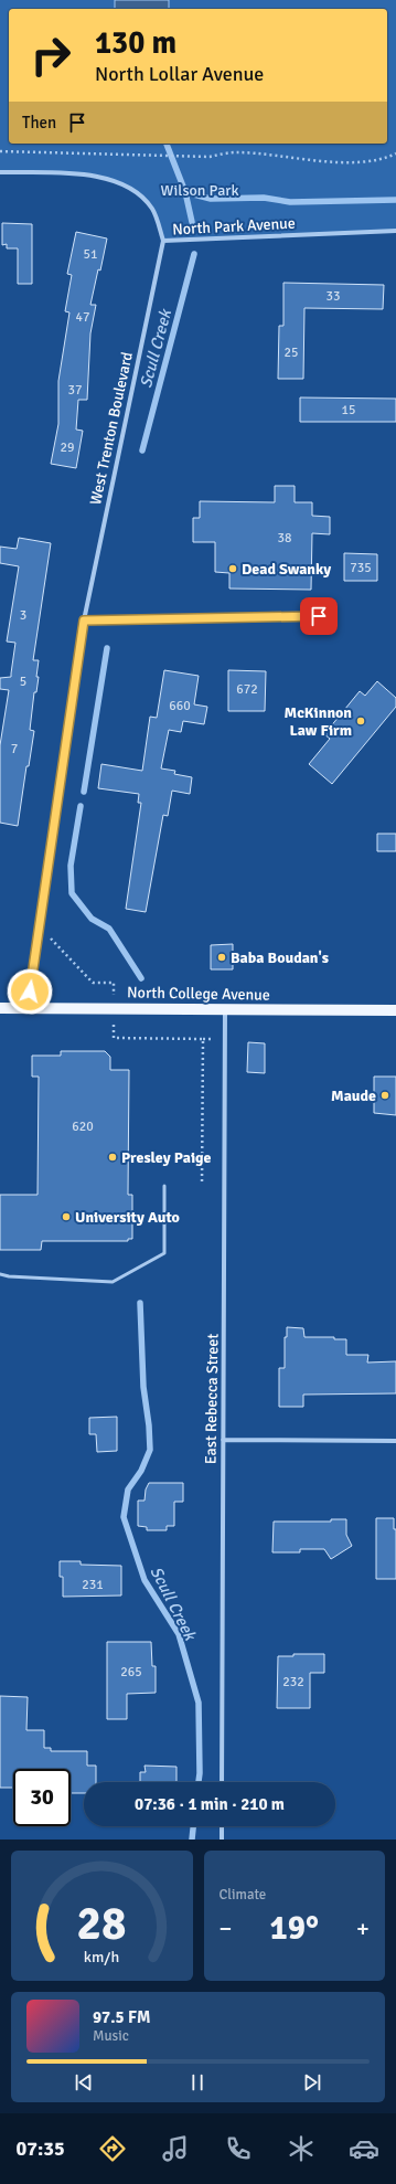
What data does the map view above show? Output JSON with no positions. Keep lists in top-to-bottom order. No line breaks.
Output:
{"streets":{"main road":["North College Avenue"],"street":["North Park Avenue","West Trenton Boulevard","East Rebecca Street"]},"crossings":[["North Park Avenue","West Trenton Boulevard"],["West Trenton Boulevard","North College Avenue"],["North College Avenue","East Rebecca Street"]],"water":["Scull Creek"],"parks":["Wilson Park"],"places":["Dead Swanky","McKinnon Law Firm","Baba Boudan's","Maude","Presley Paige","University Auto"],"house_numbers":["51","33","47","25","37","15","29","38","735","3","5","672","660","7","620","231","265","232"],"page":{"turn":["130 m","North Lollar Avenue"],"then":"Then","limit":"30","trip":"07:36 · 1 min · 210 m","tile":"Climate","heat":["−","19°","+"],"song":["97.5 FM","Music"],"tabs":"07:35","gauge":["28","km/h"]}}
